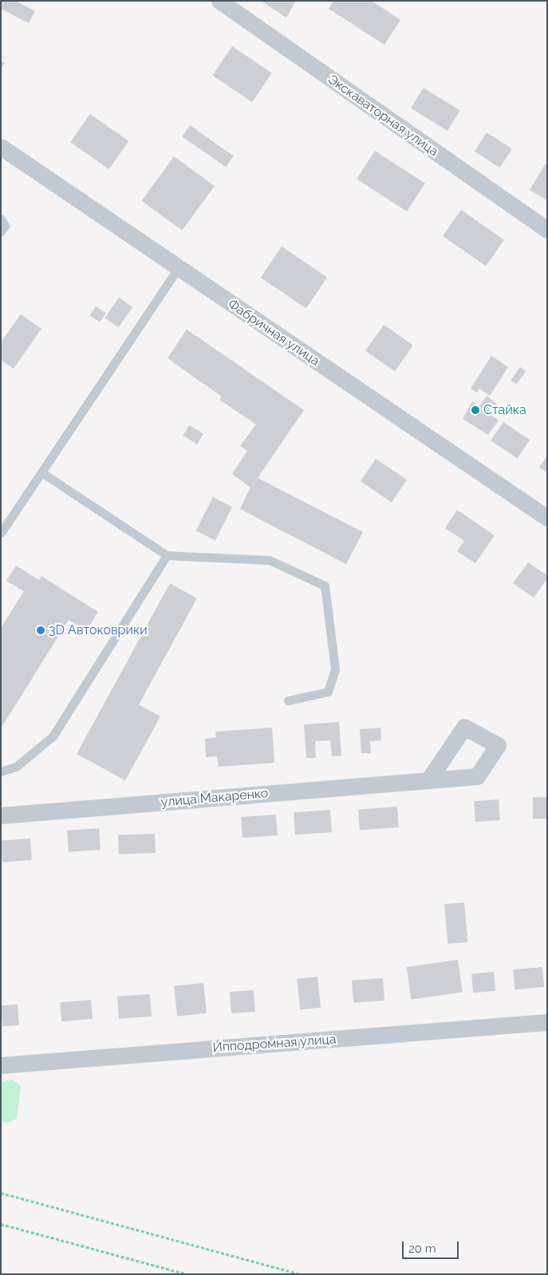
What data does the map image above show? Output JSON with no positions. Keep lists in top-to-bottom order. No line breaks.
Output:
{"streets":{"street":["Экскаваторная улица","Фабричная улица","улица Макаренко","Ипподромная улица"]},"places":["Стайка","3D Автоковрики"],"scale_bar":"20 m"}
